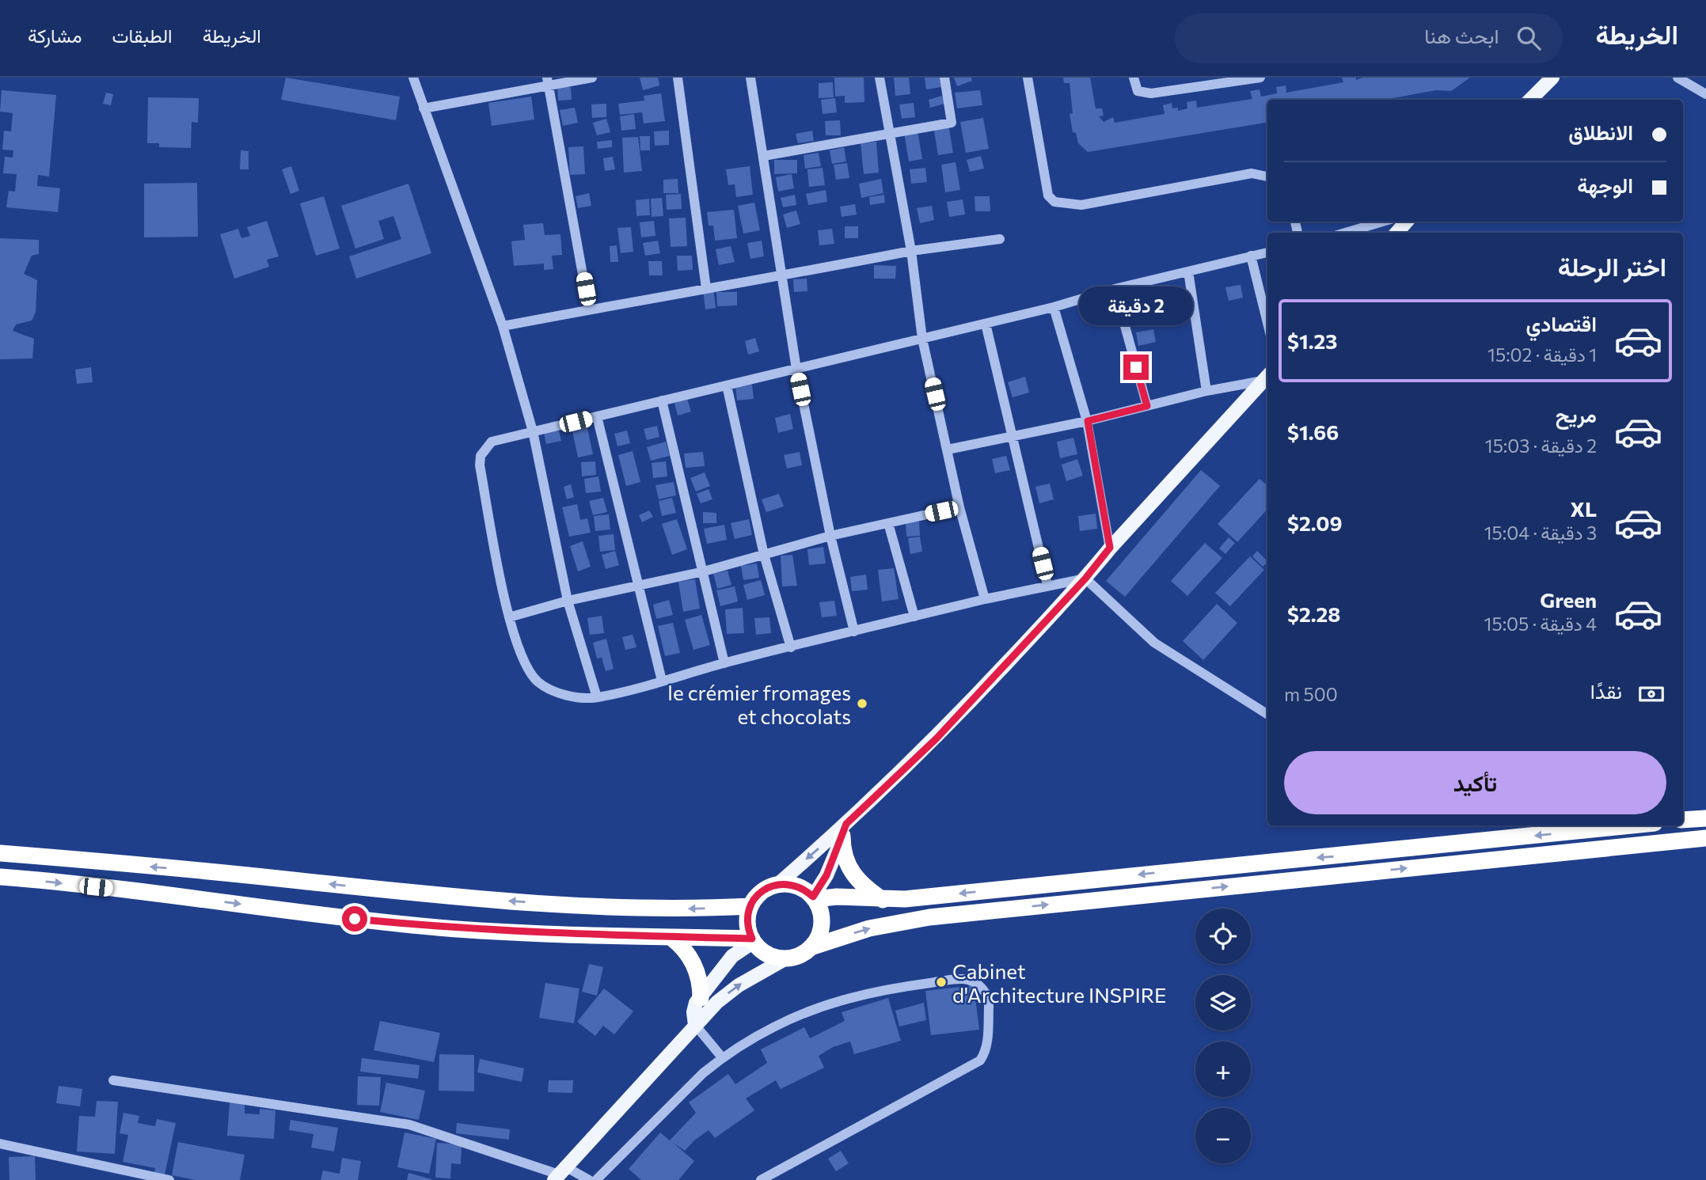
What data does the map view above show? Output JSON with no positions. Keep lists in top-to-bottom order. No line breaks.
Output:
{"places":["le crémier fromages et chocolats","Cabinet d'Architecture INSPIRE"],"page":{"header":"الخريطة","search":"ابحث هنا","nav":["الخريطة","الطبقات","مشاركة"],"banner":["الانطلاق","الوجهة"],"heading":"اختر الرحلة","bubble":"2 دقيقة","list":[{"name":"اقتصادي","note":"1 دقيقة · 15:02","value":"$1.23"},{"name":"مريح","note":"2 دقيقة · 15:03","value":"$1.66"},{"name":"XL","note":"3 دقيقة · 15:04","value":"$2.09"},{"name":"Green","note":"4 دقيقة · 15:05","value":"$2.28"}],"pay":["نقدًا","500 m"],"buttons":"تأكيد","map_buttons":["+","−"]}}
